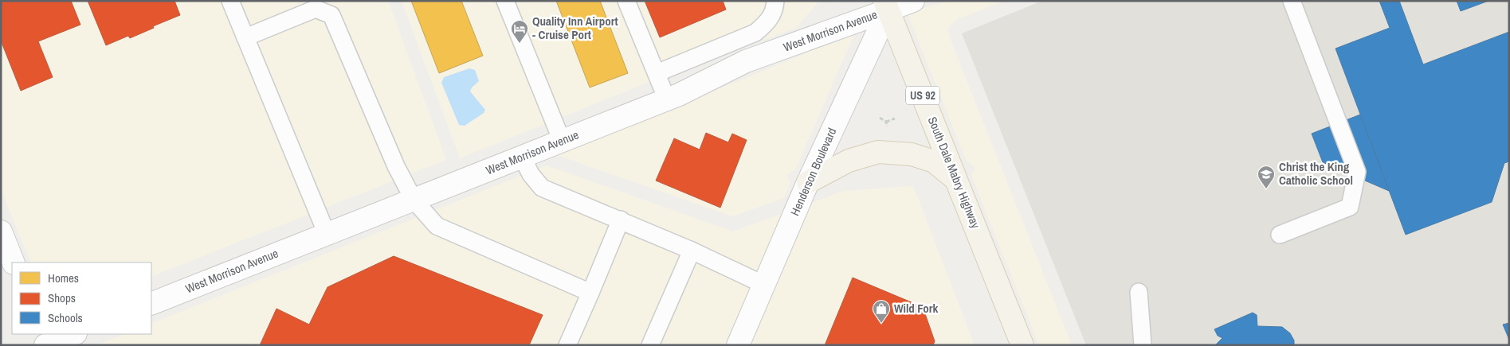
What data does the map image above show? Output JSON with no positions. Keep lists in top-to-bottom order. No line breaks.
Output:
{"streets":{"main road":["US 92","South Dale Mabry Highway"],"street":["West Morrison Avenue","Henderson Boulevard"]},"crossings":[["West Morrison Avenue","Henderson Boulevard"],["West Morrison Avenue","South Dale Mabry Highway"],["Henderson Boulevard","South Dale Mabry Highway"]],"places":{"hotel":["Quality Inn Airport - Cruise Port"],"school or university":["Christ the King Catholic School"],"shop":["Wild Fork"]},"legend":["Homes","Shops","Schools"]}
